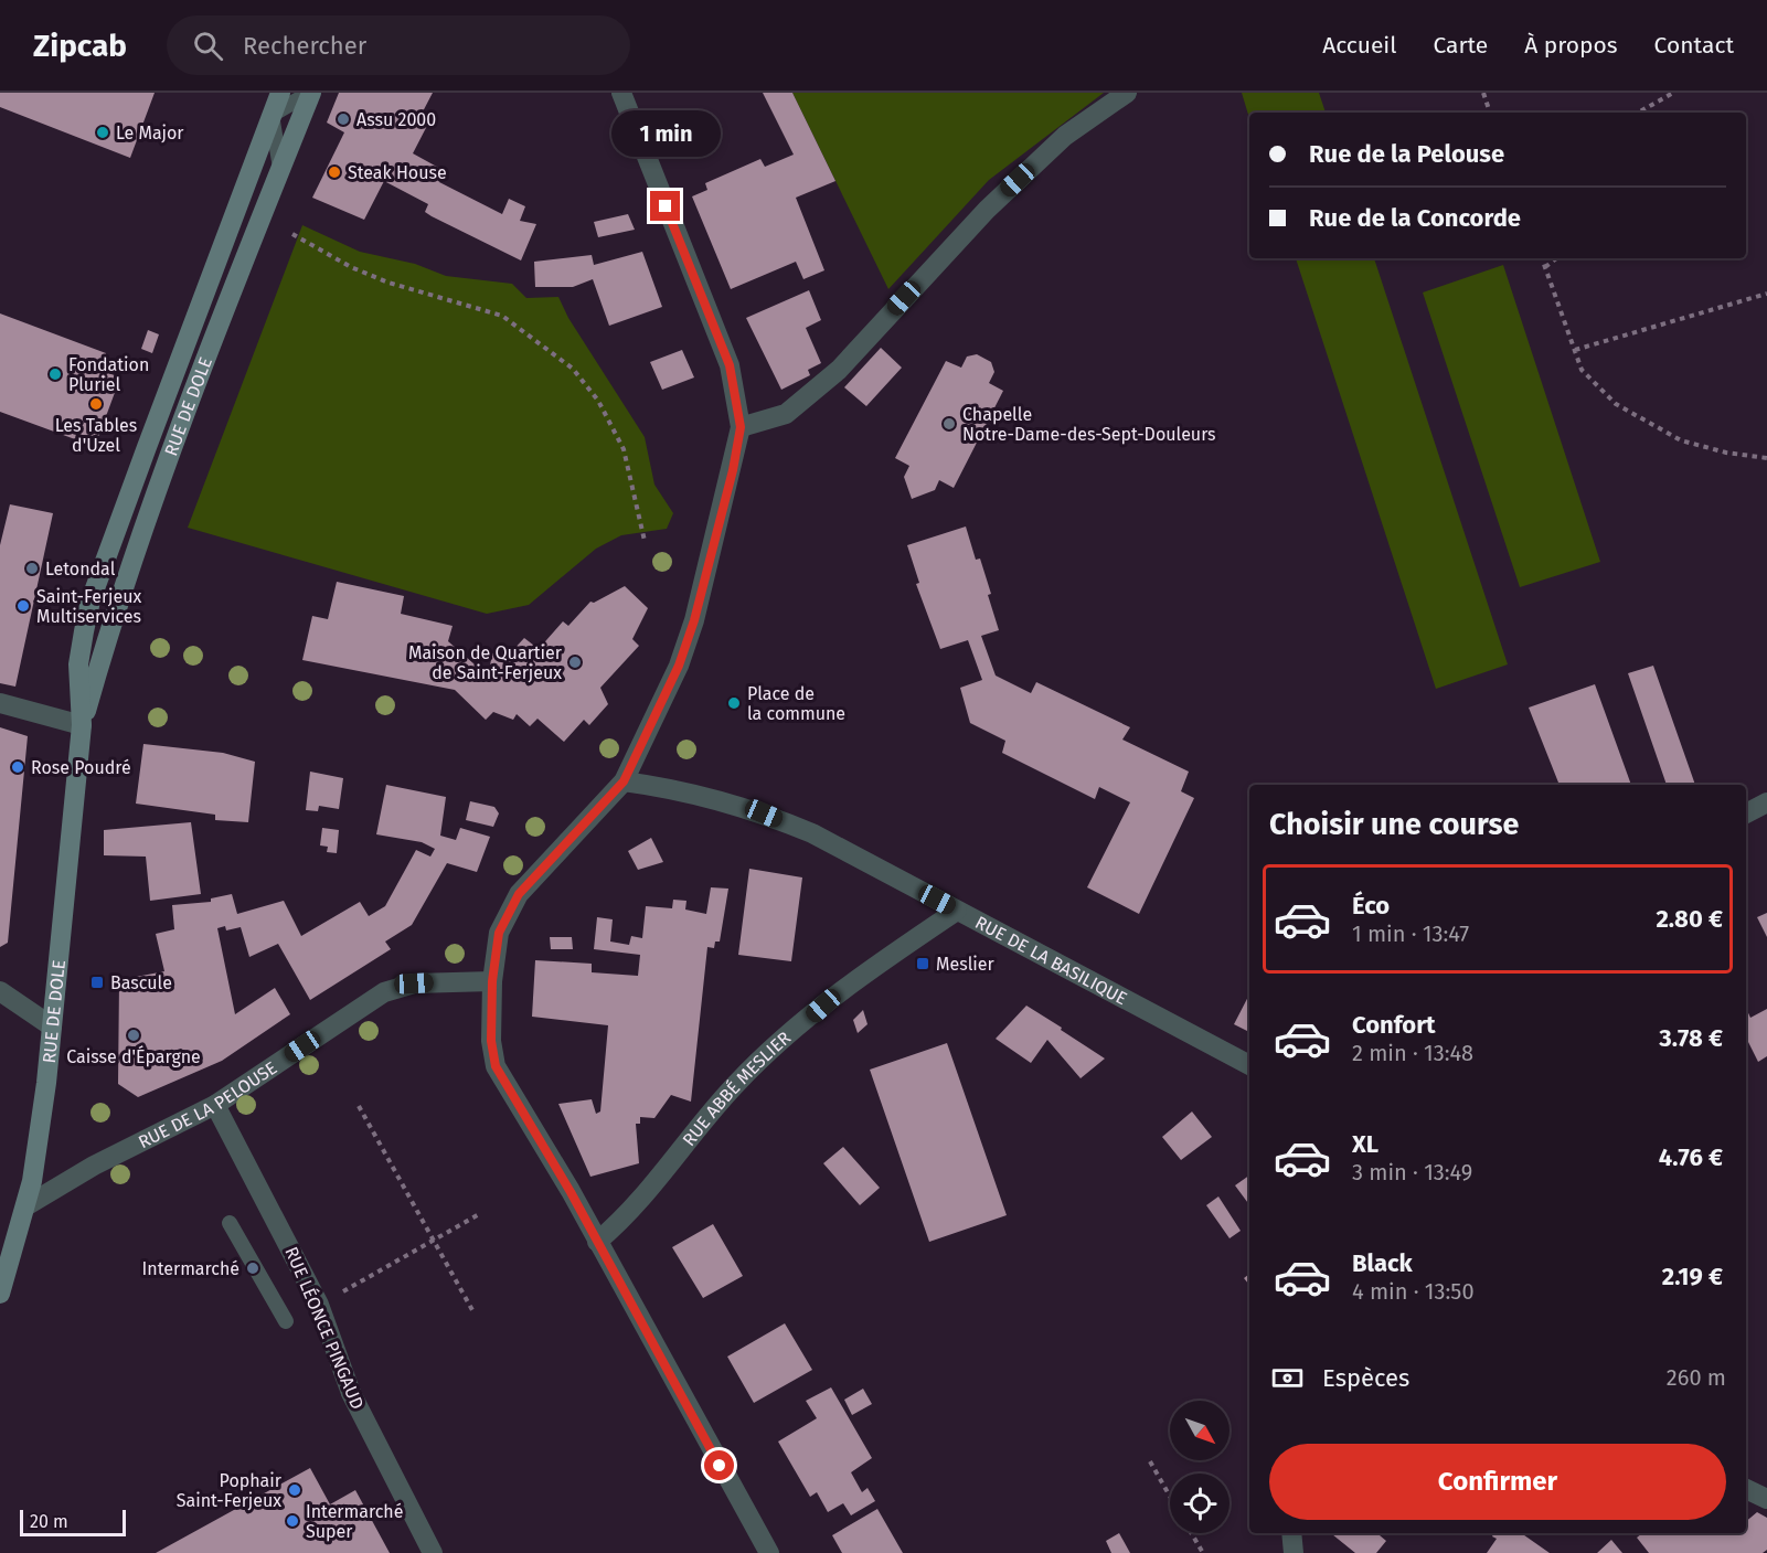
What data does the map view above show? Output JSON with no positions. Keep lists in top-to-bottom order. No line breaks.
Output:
{"streets":{"main road":["RUE DE DOLE"],"street":["RUE DE LA BASILIQUE","RUE ABBÉ MESLIER","RUE DE LA PELOUSE","RUE LÉONCE PINGAUD"]},"crossings":[["RUE DE DOLE","RUE DE LA PELOUSE"],["RUE DE LA BASILIQUE","RUE ABBÉ MESLIER"],["RUE DE LA PELOUSE","RUE LÉONCE PINGAUD"]],"places":{"other":["Assu 2000","Le Major","Steak House","Fondation Pluriel","Les Tables d'Uzel","Chapelle Notre-Dame-des-Sept-Douleurs","Letondal","Saint-Ferjeux Multiservices","Maison de Quartier de Saint-Ferjeux","Place de la commune","Rose Poudré","Caisse d'Épargne","Intermarché","Pophair Saint-Ferjeux","Intermarché Super"],"transit":["Meslier","Bascule"]},"scale_bar":"20 m","north":"bottom right","page":{"header":"Zipcab","search":"Rechercher","nav":["Accueil","Carte","À propos","Contact"],"bubble":"1 min","banner":["Rue de la Pelouse","Rue de la Concorde"],"heading":"Choisir une course","list":[{"name":"Éco","note":"1 min · 13:47","value":"2.80 €"},{"name":"Confort","note":"2 min · 13:48","value":"3.78 €"},{"name":"XL","note":"3 min · 13:49","value":"4.76 €"},{"name":"Black","note":"4 min · 13:50","value":"2.19 €"}],"pay":["Espèces","260 m"],"buttons":"Confirmer","scale":"20 m"}}
